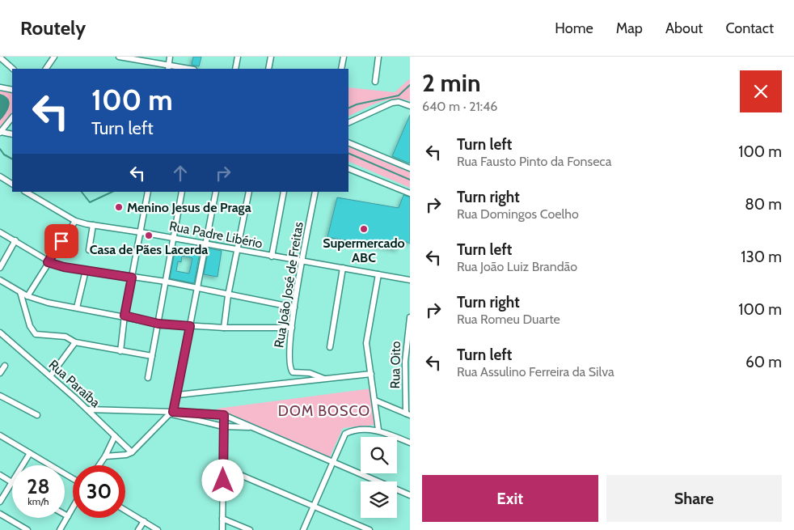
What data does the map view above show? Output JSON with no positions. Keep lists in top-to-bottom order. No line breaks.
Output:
{"streets":{"street":["Rua Padre Libério","Rua João José de Freitas","Rua Oito","Rua Paraíba"]},"crossings":[["Rua Padre Libério","Rua João José de Freitas"]],"districts":["DOM BOSCO"],"places":["Menino Jesus de Praga","Supermercado ABC","Casa de Pães Lacerda"],"page":{"header":"Routely","nav":["Home","Map","About","Contact"],"heading":["2 min","640 m · 21:46"],"turn":["100 m","Turn left"],"list":[{"name":"Turn left","note":"Rua Fausto Pinto da Fonseca","value":"100 m"},{"name":"Turn right","note":"Rua Domingos Coelho","value":"80 m"},{"name":"Turn left","note":"Rua João Luiz Brandão","value":"130 m"},{"name":"Turn right","note":"Rua Romeu Duarte","value":"100 m"},{"name":"Turn left","note":"Rua Assulino Ferreira da Silva","value":"60 m"}],"speed":"28 km/h","limit":"30","buttons":["Exit","Share"]}}
